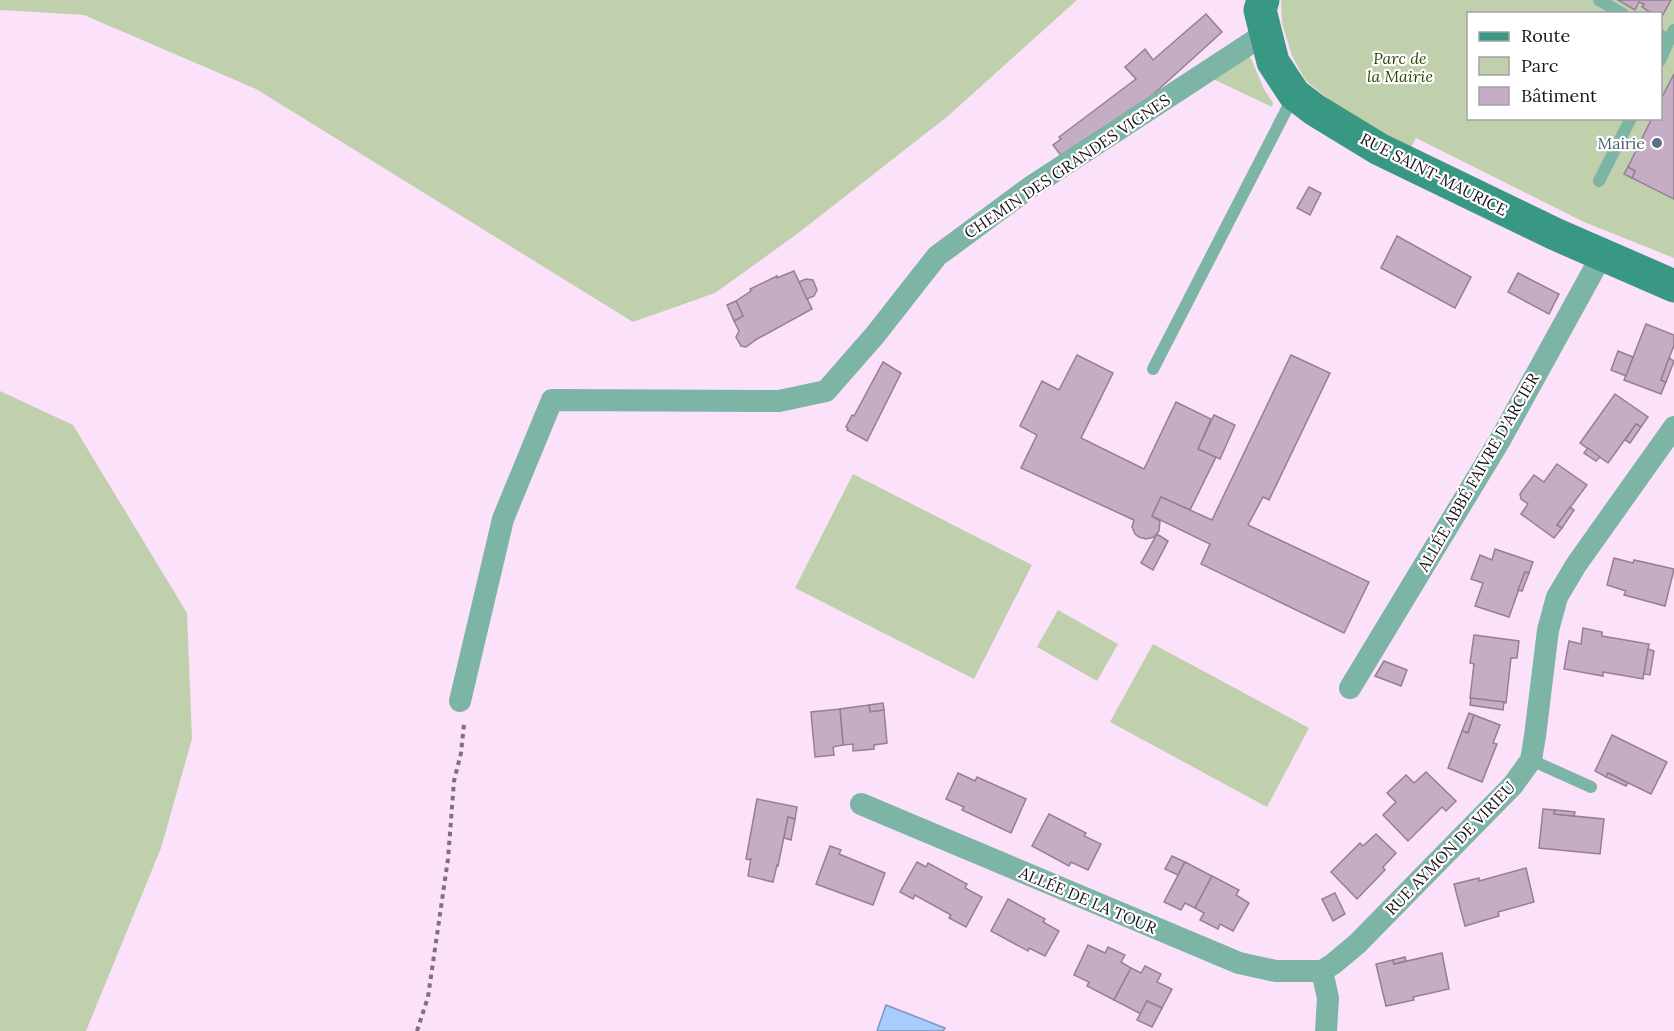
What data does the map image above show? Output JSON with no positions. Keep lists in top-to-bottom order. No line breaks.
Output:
{"streets":{"street":["CHEMIN DES GRANDES VIGNES","RUE SAINT-MAURICE","ALLÉE ABBÉ FAIVRE D'ARCIER","RUE AYMON DE VIRIEU","ALLÉE DE LA TOUR"]},"crossings":[["CHEMIN DES GRANDES VIGNES","RUE SAINT-MAURICE"],["RUE SAINT-MAURICE","ALLÉE ABBÉ FAIVRE D'ARCIER"],["RUE AYMON DE VIRIEU","ALLÉE DE LA TOUR"]],"parks":["Parc de la Mairie"],"places":["Mairie"],"legend":["Route","Parc","Bâtiment"]}
